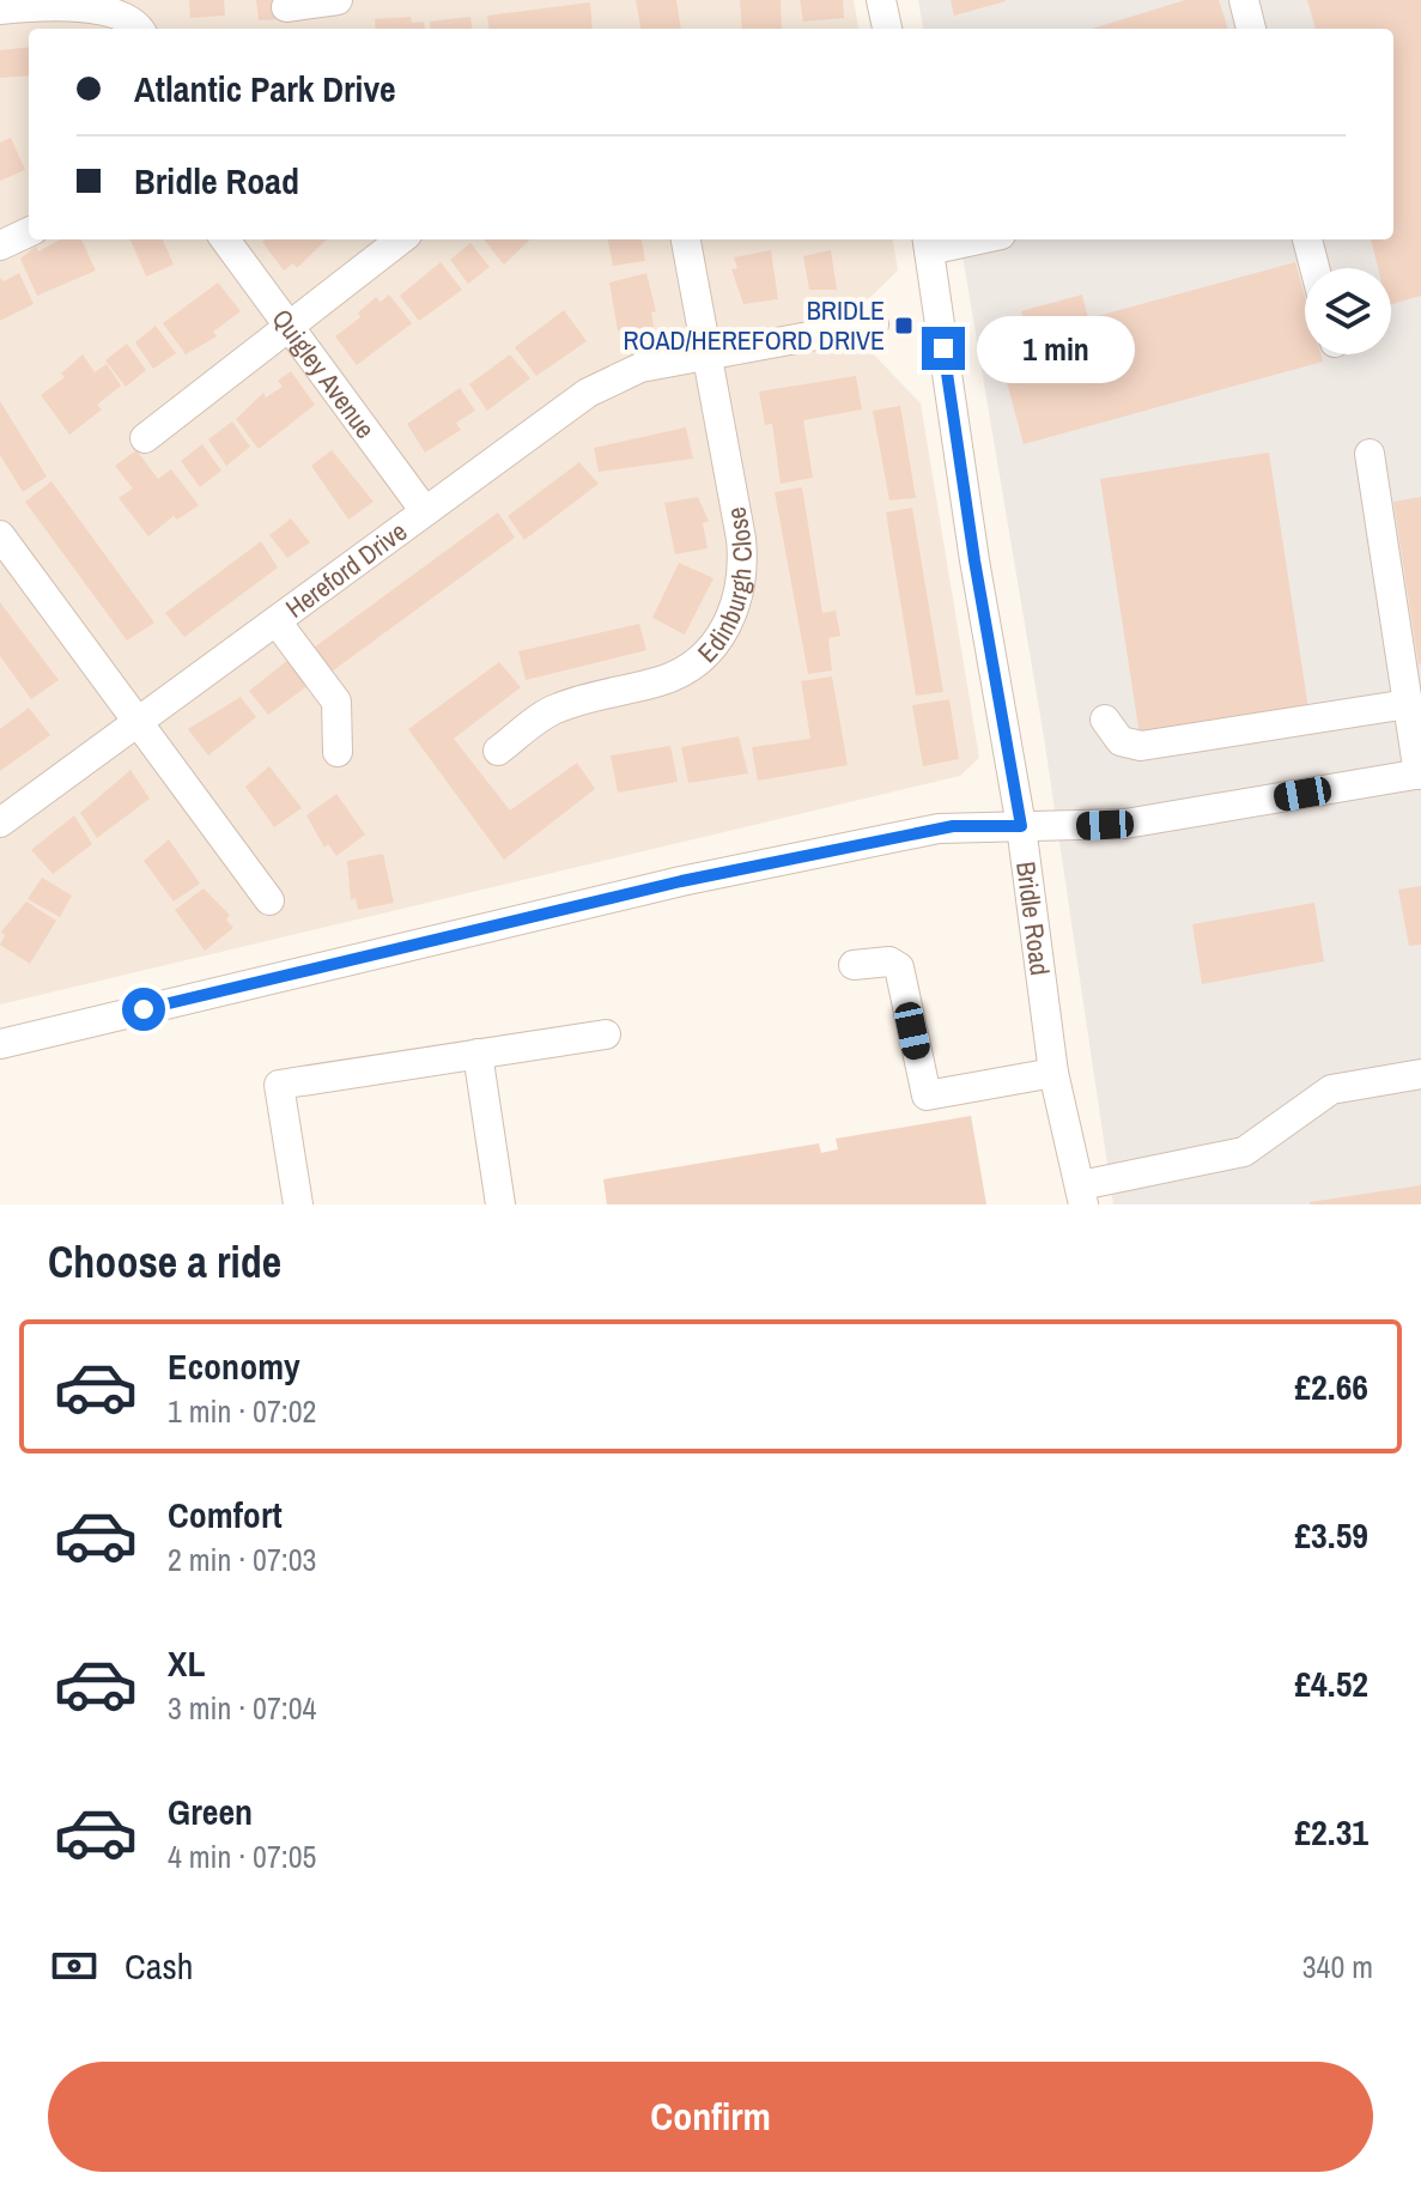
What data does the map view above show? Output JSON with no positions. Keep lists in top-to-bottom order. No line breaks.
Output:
{"streets":{"street":["Quigley Avenue","Hereford Drive","Edinburgh Close","Bridle Road"]},"crossings":[["Quigley Avenue","Hereford Drive"],["Hereford Drive","Edinburgh Close"]],"places":{"transit":["BRIDLE ROAD/HEREFORD DRIVE"]},"page":{"banner":["Atlantic Park Drive","Bridle Road"],"bubble":"1 min","heading":"Choose a ride","list":[{"name":"Economy","note":"1 min · 07:02","value":"£2.66"},{"name":"Comfort","note":"2 min · 07:03","value":"£3.59"},{"name":"XL","note":"3 min · 07:04","value":"£4.52"},{"name":"Green","note":"4 min · 07:05","value":"£2.31"}],"pay":["Cash","340 m"],"buttons":"Confirm"}}
